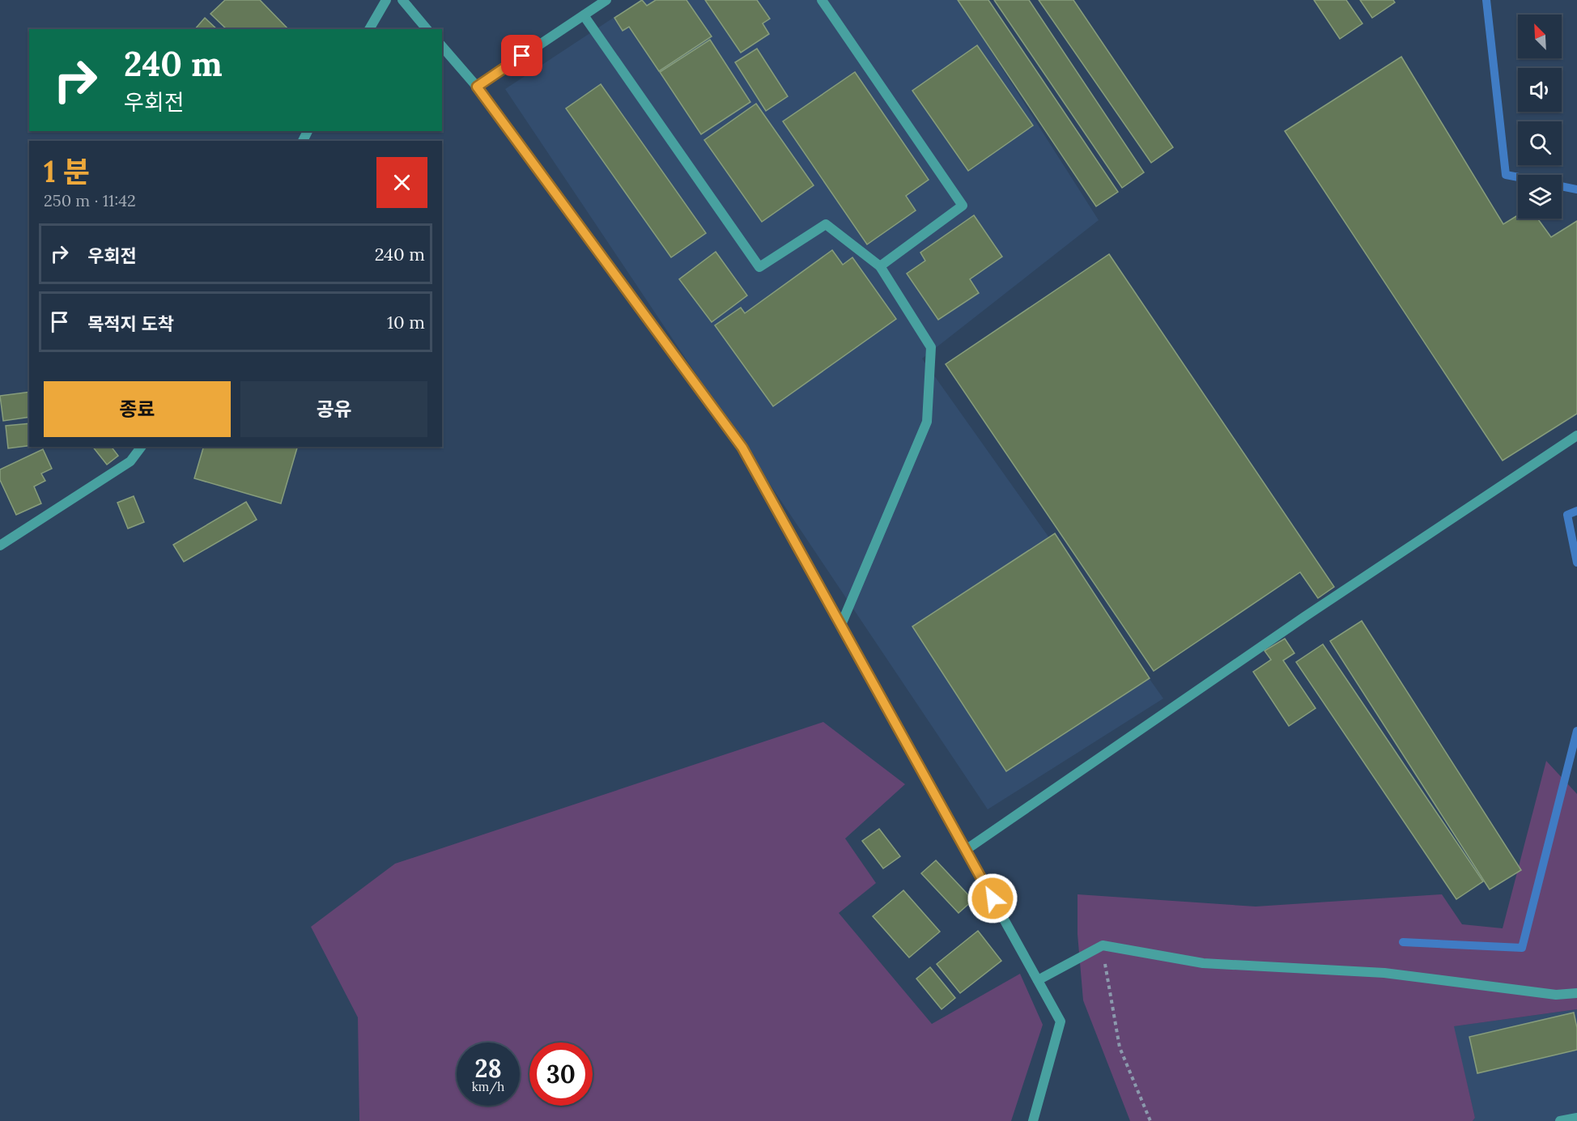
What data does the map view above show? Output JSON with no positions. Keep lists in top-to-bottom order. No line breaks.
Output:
{"north":"top left","page":{"turn":["240 m","우회전"],"heading":["1 분","250 m · 11:42"],"list":[{"name":"우회전","value":"240 m"},{"name":"목적지 도착","value":"10 m"}],"buttons":["종료","공유"],"speed":"28 km/h","limit":"30"}}
